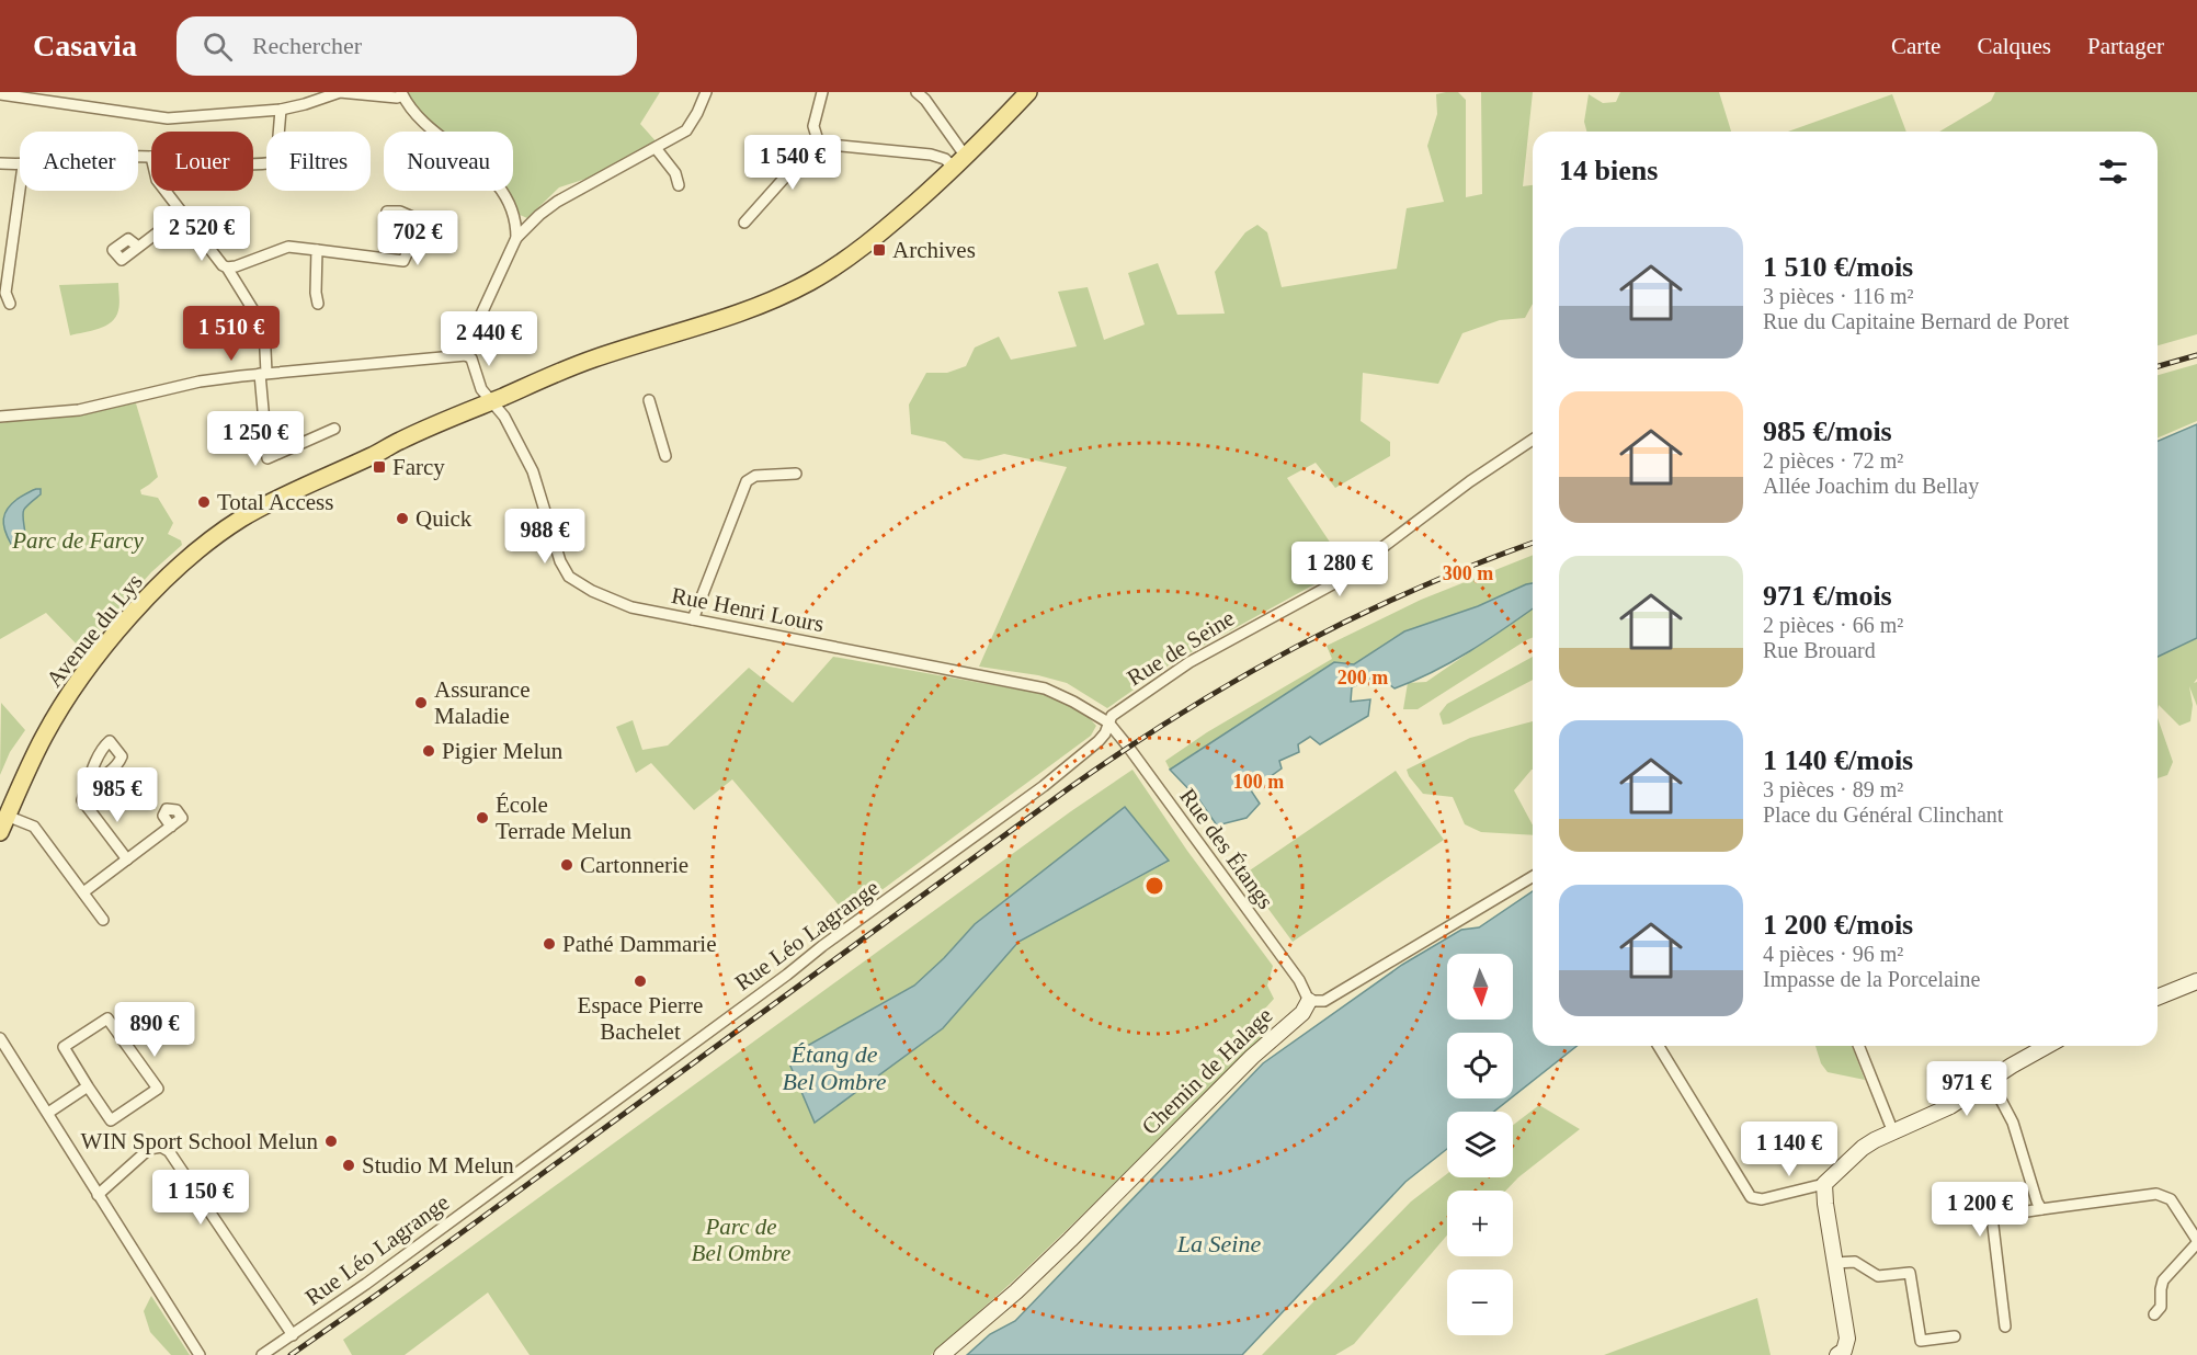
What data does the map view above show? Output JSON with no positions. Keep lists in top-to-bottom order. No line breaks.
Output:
{"streets":{"main road":["Avenue du Lys"],"street":["Rue Henri Lours","Rue de Seine","Rue des Étangs","Rue Léo Lagrange","Chemin de Halage"]},"crossings":[["Rue Henri Lours","Avenue du Lys"],["Rue Henri Lours","Rue de Seine"],["Rue Henri Lours","Rue des Étangs"],["Rue Henri Lours","Rue Léo Lagrange"],["Rue de Seine","Rue des Étangs"],["Rue de Seine","Rue Léo Lagrange"],["Rue des Étangs","Rue Léo Lagrange"],["Rue des Étangs","Chemin de Halage"]],"water":["Étang de Bel Ombre","La Seine"],"parks":["Parc de Farcy","Parc de Bel Ombre"],"places":{"transit":["Archives","Farcy"],"other":["Total Access","Quick","Assurance Maladie","Pigier Melun","École Terrade Melun","Cartonnerie","Pathé Dammarie","Espace Pierre Bachelet","WIN Sport School Melun","Studio M Melun"]},"north":"bottom","page":{"header":"Casavia","search":"Rechercher","nav":["Carte","Calques","Partager"],"chip":["Acheter","Louer","Filtres","Nouveau"],"heading":"14 biens","price":["1 540 €","2 520 €","702 €","1 510 €","2 440 €","1 250 €","988 €","1 280 €","985 €","890 €","971 €","1 140 €","1 150 €","1 200 €"],"list":[{"name":"1 510 €/mois","note":"3 pièces · 116 m² · Rue du Capitaine Bernard de Poret"},{"name":"985 €/mois","note":"2 pièces · 72 m² · Allée Joachim du Bellay"},{"name":"971 €/mois","note":"2 pièces · 66 m² · Rue Brouard"},{"name":"1 140 €/mois","note":"3 pièces · 89 m² · Place du Général Clinchant"},{"name":"1 200 €/mois","note":"4 pièces · 96 m² · Impasse de la Porcelaine"}],"map_buttons":["+","−"]},"rings":["300 m","200 m","100 m"]}
